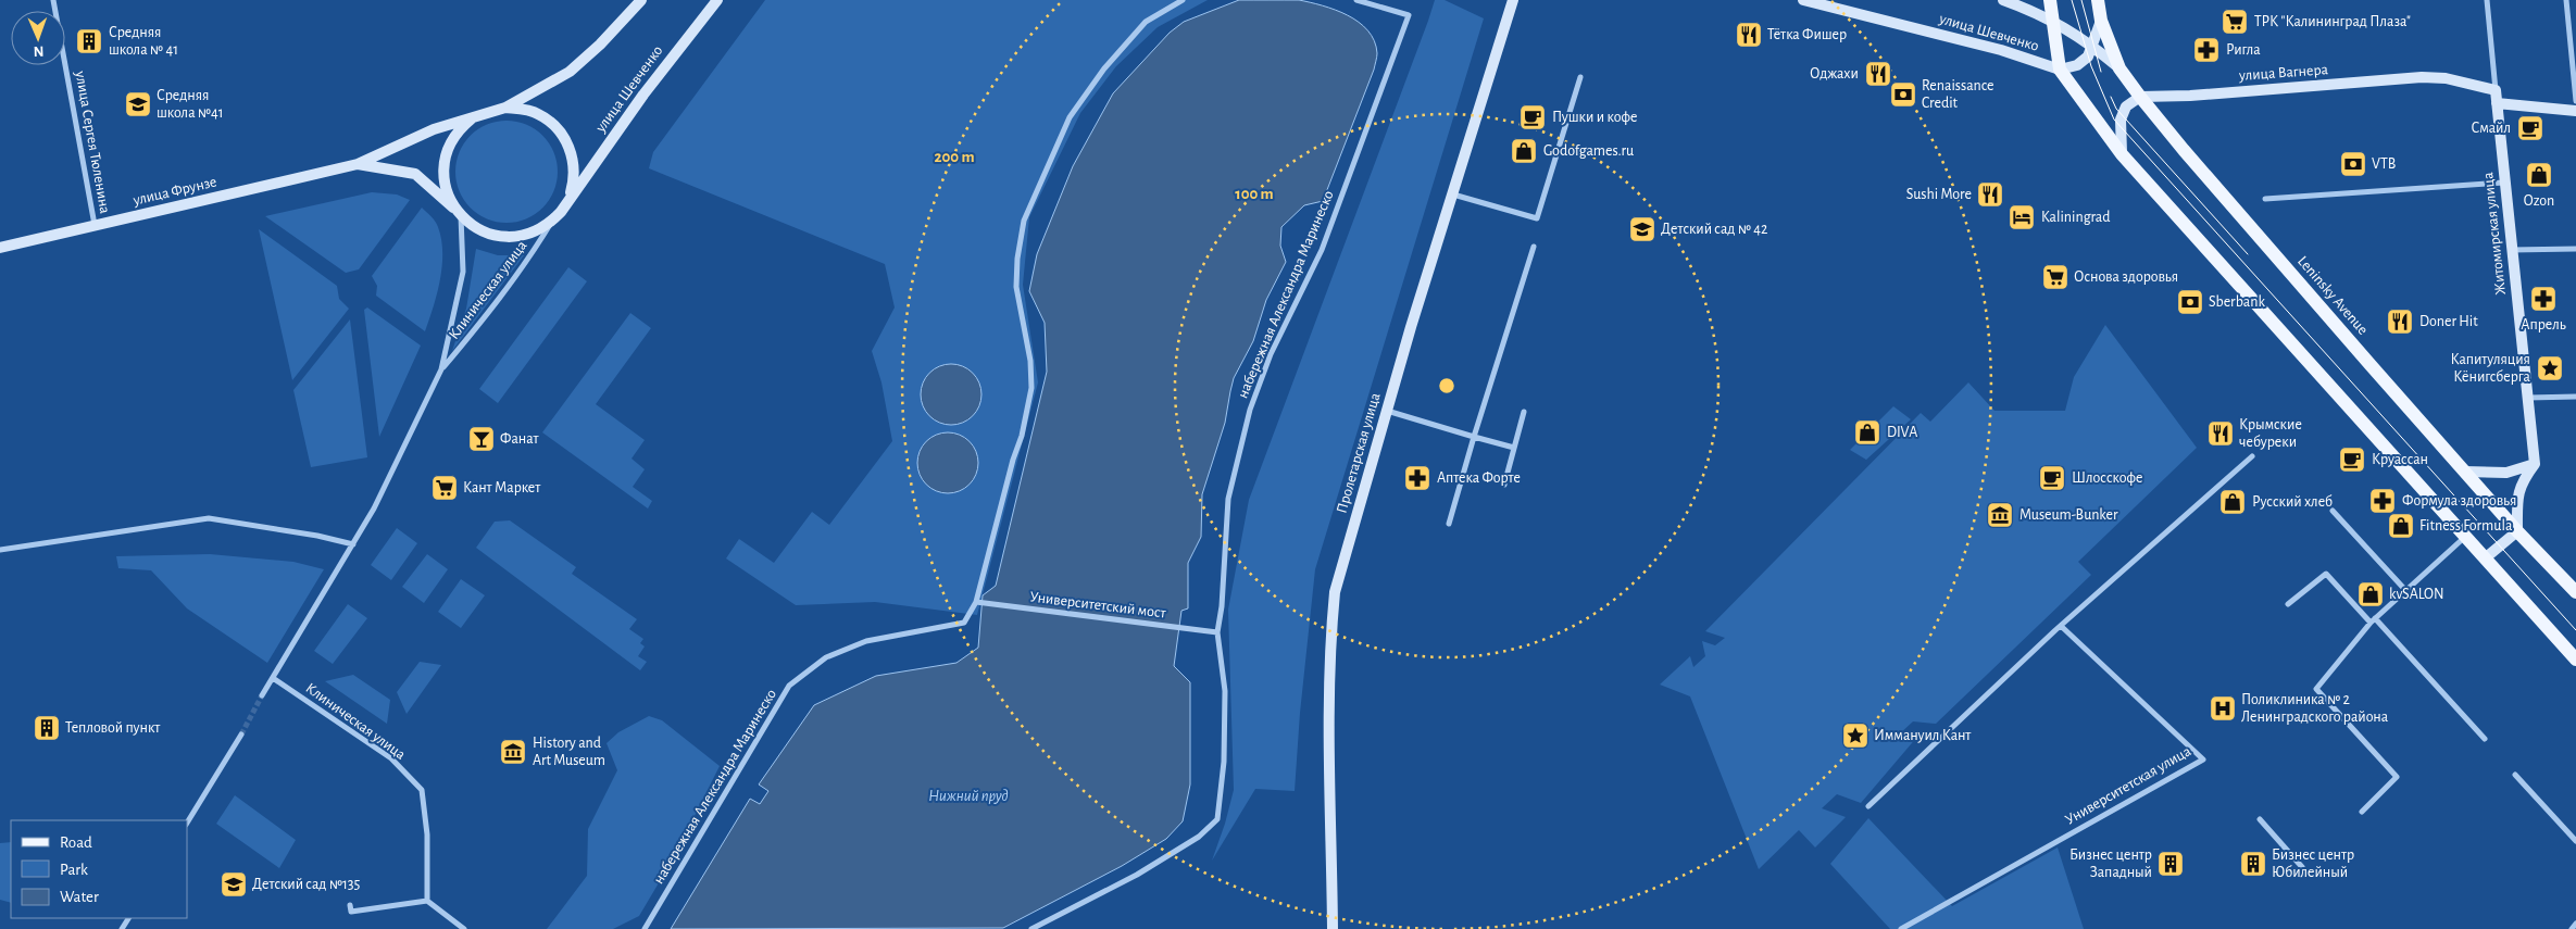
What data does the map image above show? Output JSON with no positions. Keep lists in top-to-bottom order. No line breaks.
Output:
{"streets":{"main road":["улица Шевченко","улица Вагнера","улица Фрунзе","Житомирская улица","Leninsky Avenue","Пролетарская улица"],"street":["улица Сергея Тюленина","Клиническая улица","набережная Александра Маринеско","Университетский мост","Университетская улица"]},"crossings":[["улица Шевченко","улица Фрунзе"],["улица Шевченко","Клиническая улица"],["улица Шевченко","Leninsky Avenue"],["улица Вагнера","Житомирская улица"],["улица Вагнера","Leninsky Avenue"],["улица Сергея Тюленина","улица Фрунзе"],["улица Фрунзе","Клиническая улица"],["набережная Александра Маринеско","Университетский мост"]],"water":["Нижний пруд"],"places":{"supermarket":["ТРК \"Калининград Плаза\"","Основа здоровья","Кант Маркет"],"restaurant":["Тётка Фишер","Оджахи","Sushi More","Doner Hit","Крымские чебуреки"],"building":["Средняя школа № 41","Тепловой пункт","Бизнес центр Западный","Бизнес центр Юбилейный"],"pharmacy":["Ригла","Апрель","Аптека Форте","Формула здоровья"],"bank":["Renaissance Credit","VTB","Sberbank"],"school or university":["Средняя школа №41","Детский сад № 42","Детский сад №135"],"cafe":["Пушки и кофе","Смайл","Круассан","Шлосскофе"],"shop":["Godofgames.ru","Ozon","DIVA","Русский хлеб","Fitness Formula","kvSALON"],"hotel":["Kaliningrad"],"place":["Капитуляция Кёнигсберга","Иммануил Кант"],"bar":["Фанат"],"museum":["Museum-Bunker","History and Art Museum"],"hospital":["Поликлиника № 2 Ленинградского района"]},"legend":["Road","Park","Water"],"north":"bottom","rings":["200 m","100 m"]}
